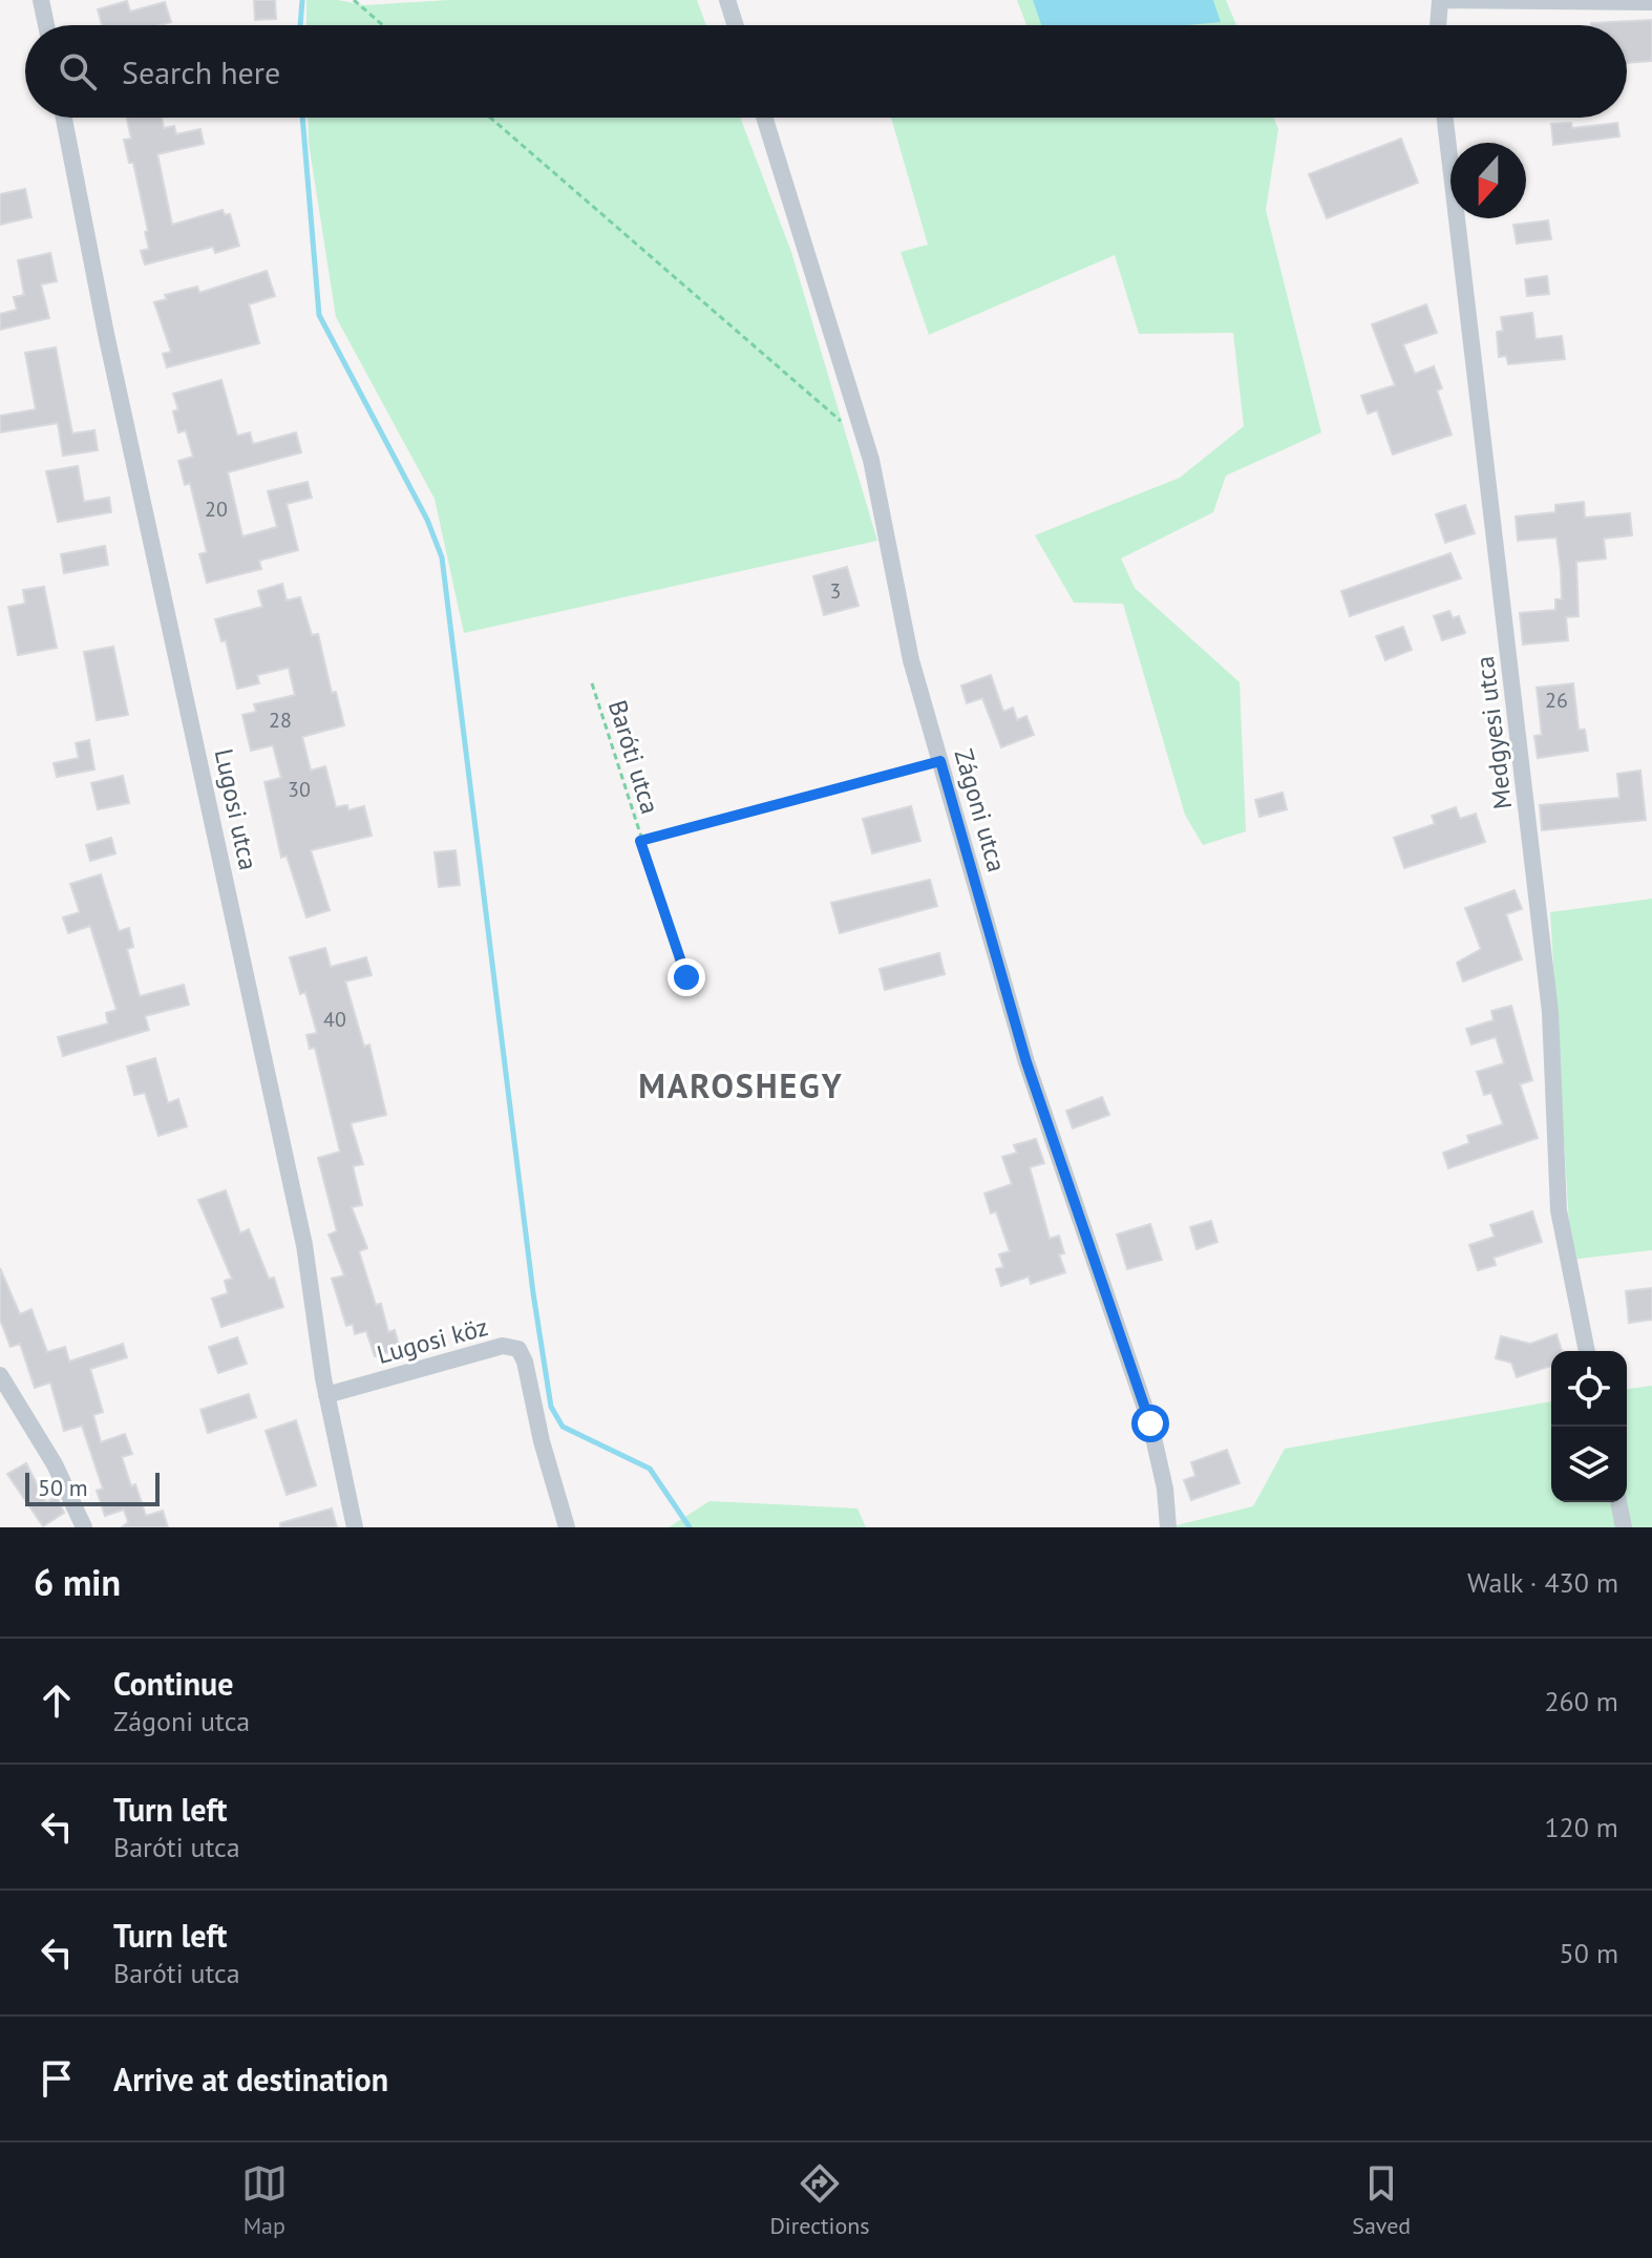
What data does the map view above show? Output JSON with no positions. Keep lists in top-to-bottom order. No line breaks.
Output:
{"streets":{"street":["Medgyesi utca","Lugosi utca","Zágoni utca","Lugosi köz"],"path":["Baróti utca"]},"crossings":[["Baróti utca","Zágoni utca"],["Lugosi utca","Lugosi köz"]],"districts":["MAROSHEGY"],"house_numbers":["20","3","26","28","30","40"],"scale_bar":"50 m","north":"bottom","page":{"search":"Search here","scale":"50 m","heading":["6 min","Walk · 430 m"],"list":[["Continue","Zágoni utca","260 m"],["Turn left","Baróti utca","120 m"],["Turn left","Baróti utca","50 m"],"Arrive at destination"],"nav":["Map","Directions","Saved"]}}
